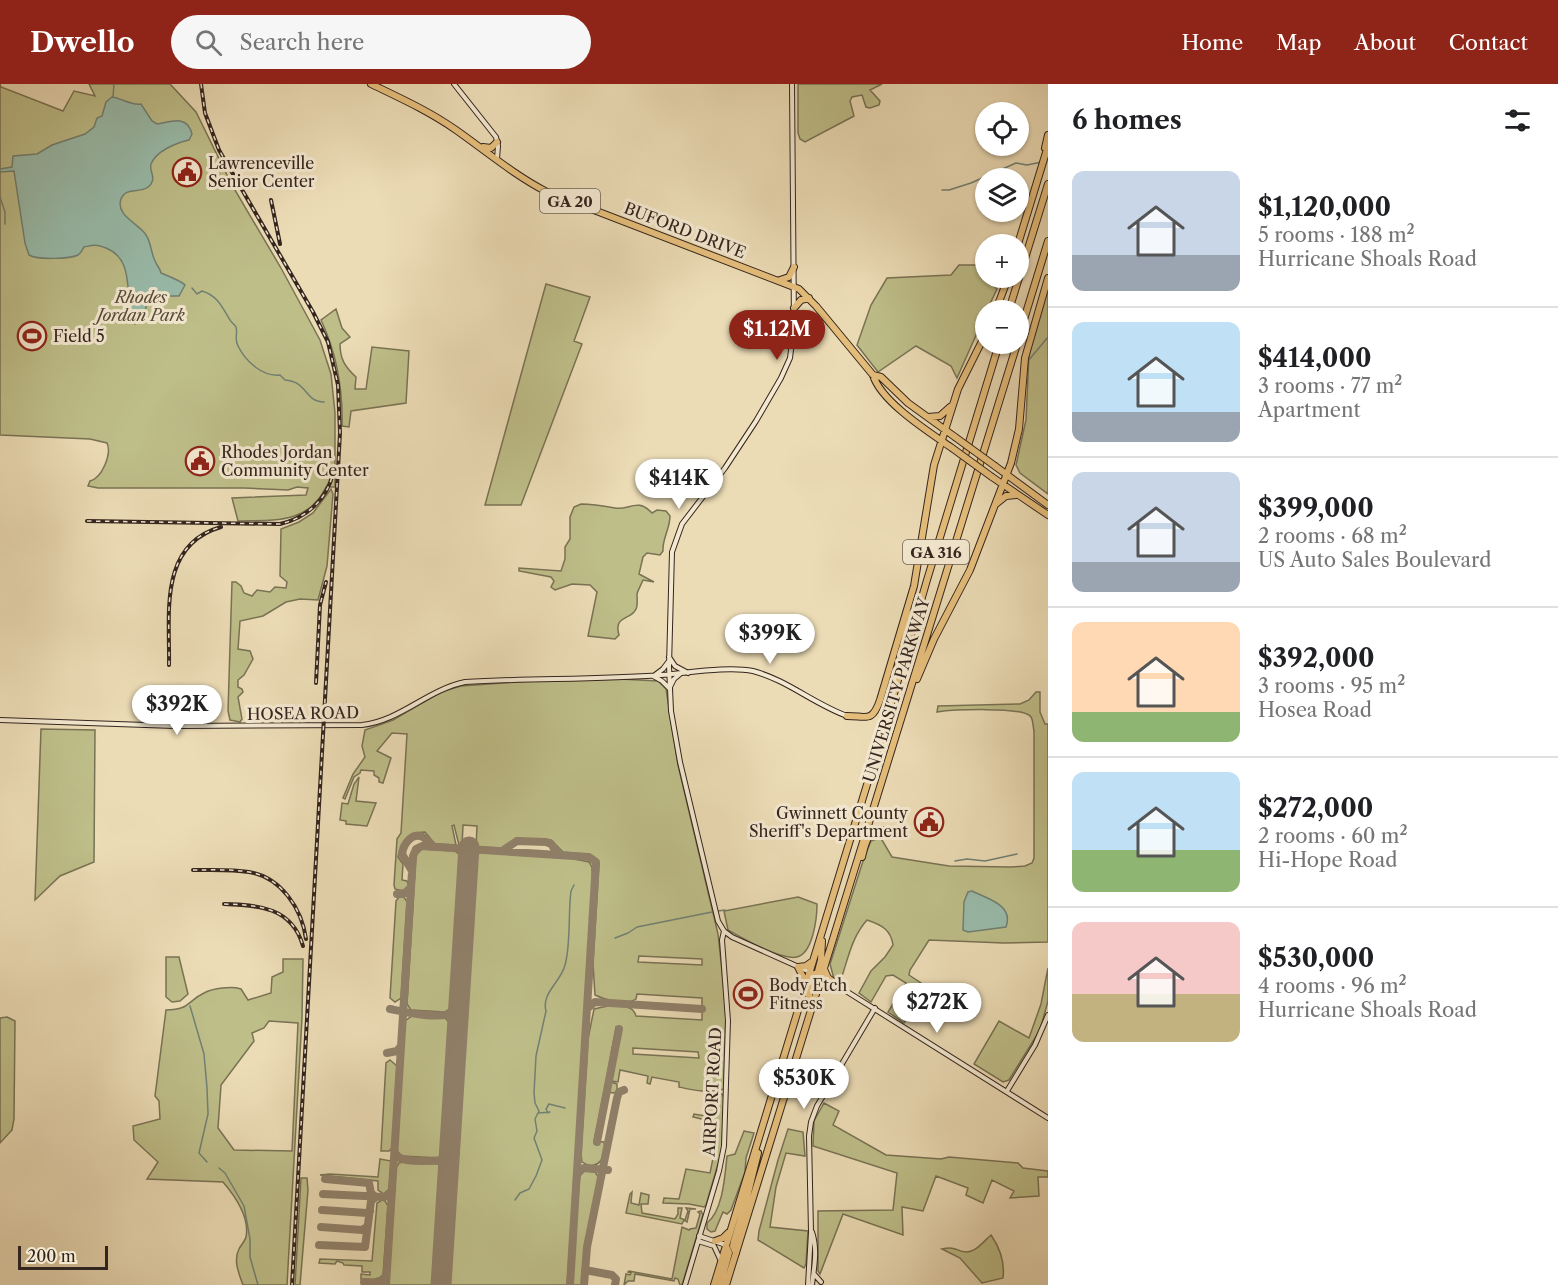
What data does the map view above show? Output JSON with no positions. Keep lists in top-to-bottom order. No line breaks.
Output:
{"streets":{"highway":["GA 20","BUFORD DRIVE","GA 316","UNIVERSITY PARKWAY"],"street":["HOSEA ROAD","AIRPORT ROAD"]},"parks":["Rhodes Jordan Park"],"places":{"public building":["Lawrenceville Senior Center","Rhodes Jordan Community Center","Gwinnett County Sheriff's Department"],"sports":["Field 5","Body Etch Fitness"]},"scale_bar":"200 m","page":{"header":"Dwello","search":"Search here","nav":["Home","Map","About","Contact"],"heading":"6 homes","map_buttons":["+","−"],"list":[{"name":"$1,120,000","note":"5 rooms · 188 m² · Hurricane Shoals Road"},{"name":"$414,000","note":"3 rooms · 77 m² · Apartment"},{"name":"$399,000","note":"2 rooms · 68 m² · US Auto Sales Boulevard"},{"name":"$392,000","note":"3 rooms · 95 m² · Hosea Road"},{"name":"$272,000","note":"2 rooms · 60 m² · Hi-Hope Road"},{"name":"$530,000","note":"4 rooms · 96 m² · Hurricane Shoals Road"}],"price":["$1.12M","$414K","$399K","$392K","$272K","$530K"],"scale":"200 m"}}
